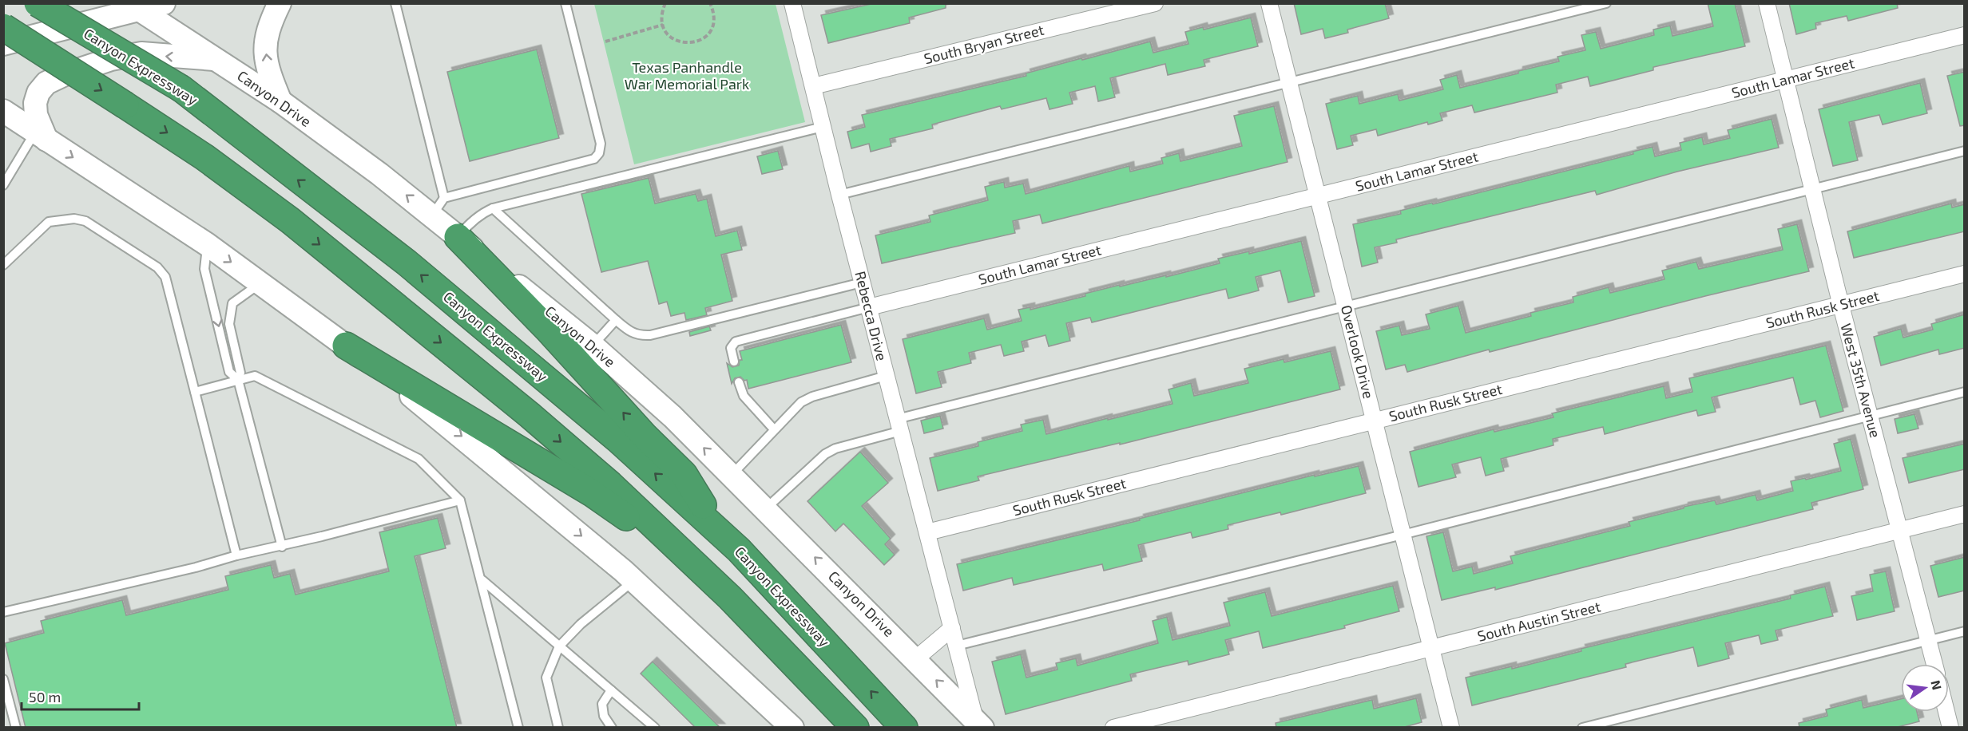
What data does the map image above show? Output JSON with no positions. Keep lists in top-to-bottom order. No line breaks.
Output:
{"streets":{"highway":["Canyon Expressway"],"main road":["Canyon Drive"],"street":["South Bryan Street","South Lamar Street","South Rusk Street","Rebecca Drive","Overlook Drive","West 35th Avenue","South Austin Street"]},"crossings":[["South Bryan Street","Rebecca Drive"],["South Lamar Street","Rebecca Drive"],["South Lamar Street","Overlook Drive"],["South Lamar Street","West 35th Avenue"],["Canyon Drive","Rebecca Drive"],["South Rusk Street","Rebecca Drive"],["South Rusk Street","Overlook Drive"],["South Rusk Street","West 35th Avenue"],["Overlook Drive","South Austin Street"],["West 35th Avenue","South Austin Street"]],"parks":["Texas Panhandle War Memorial Park"],"scale_bar":"50 m","north":"right"}
